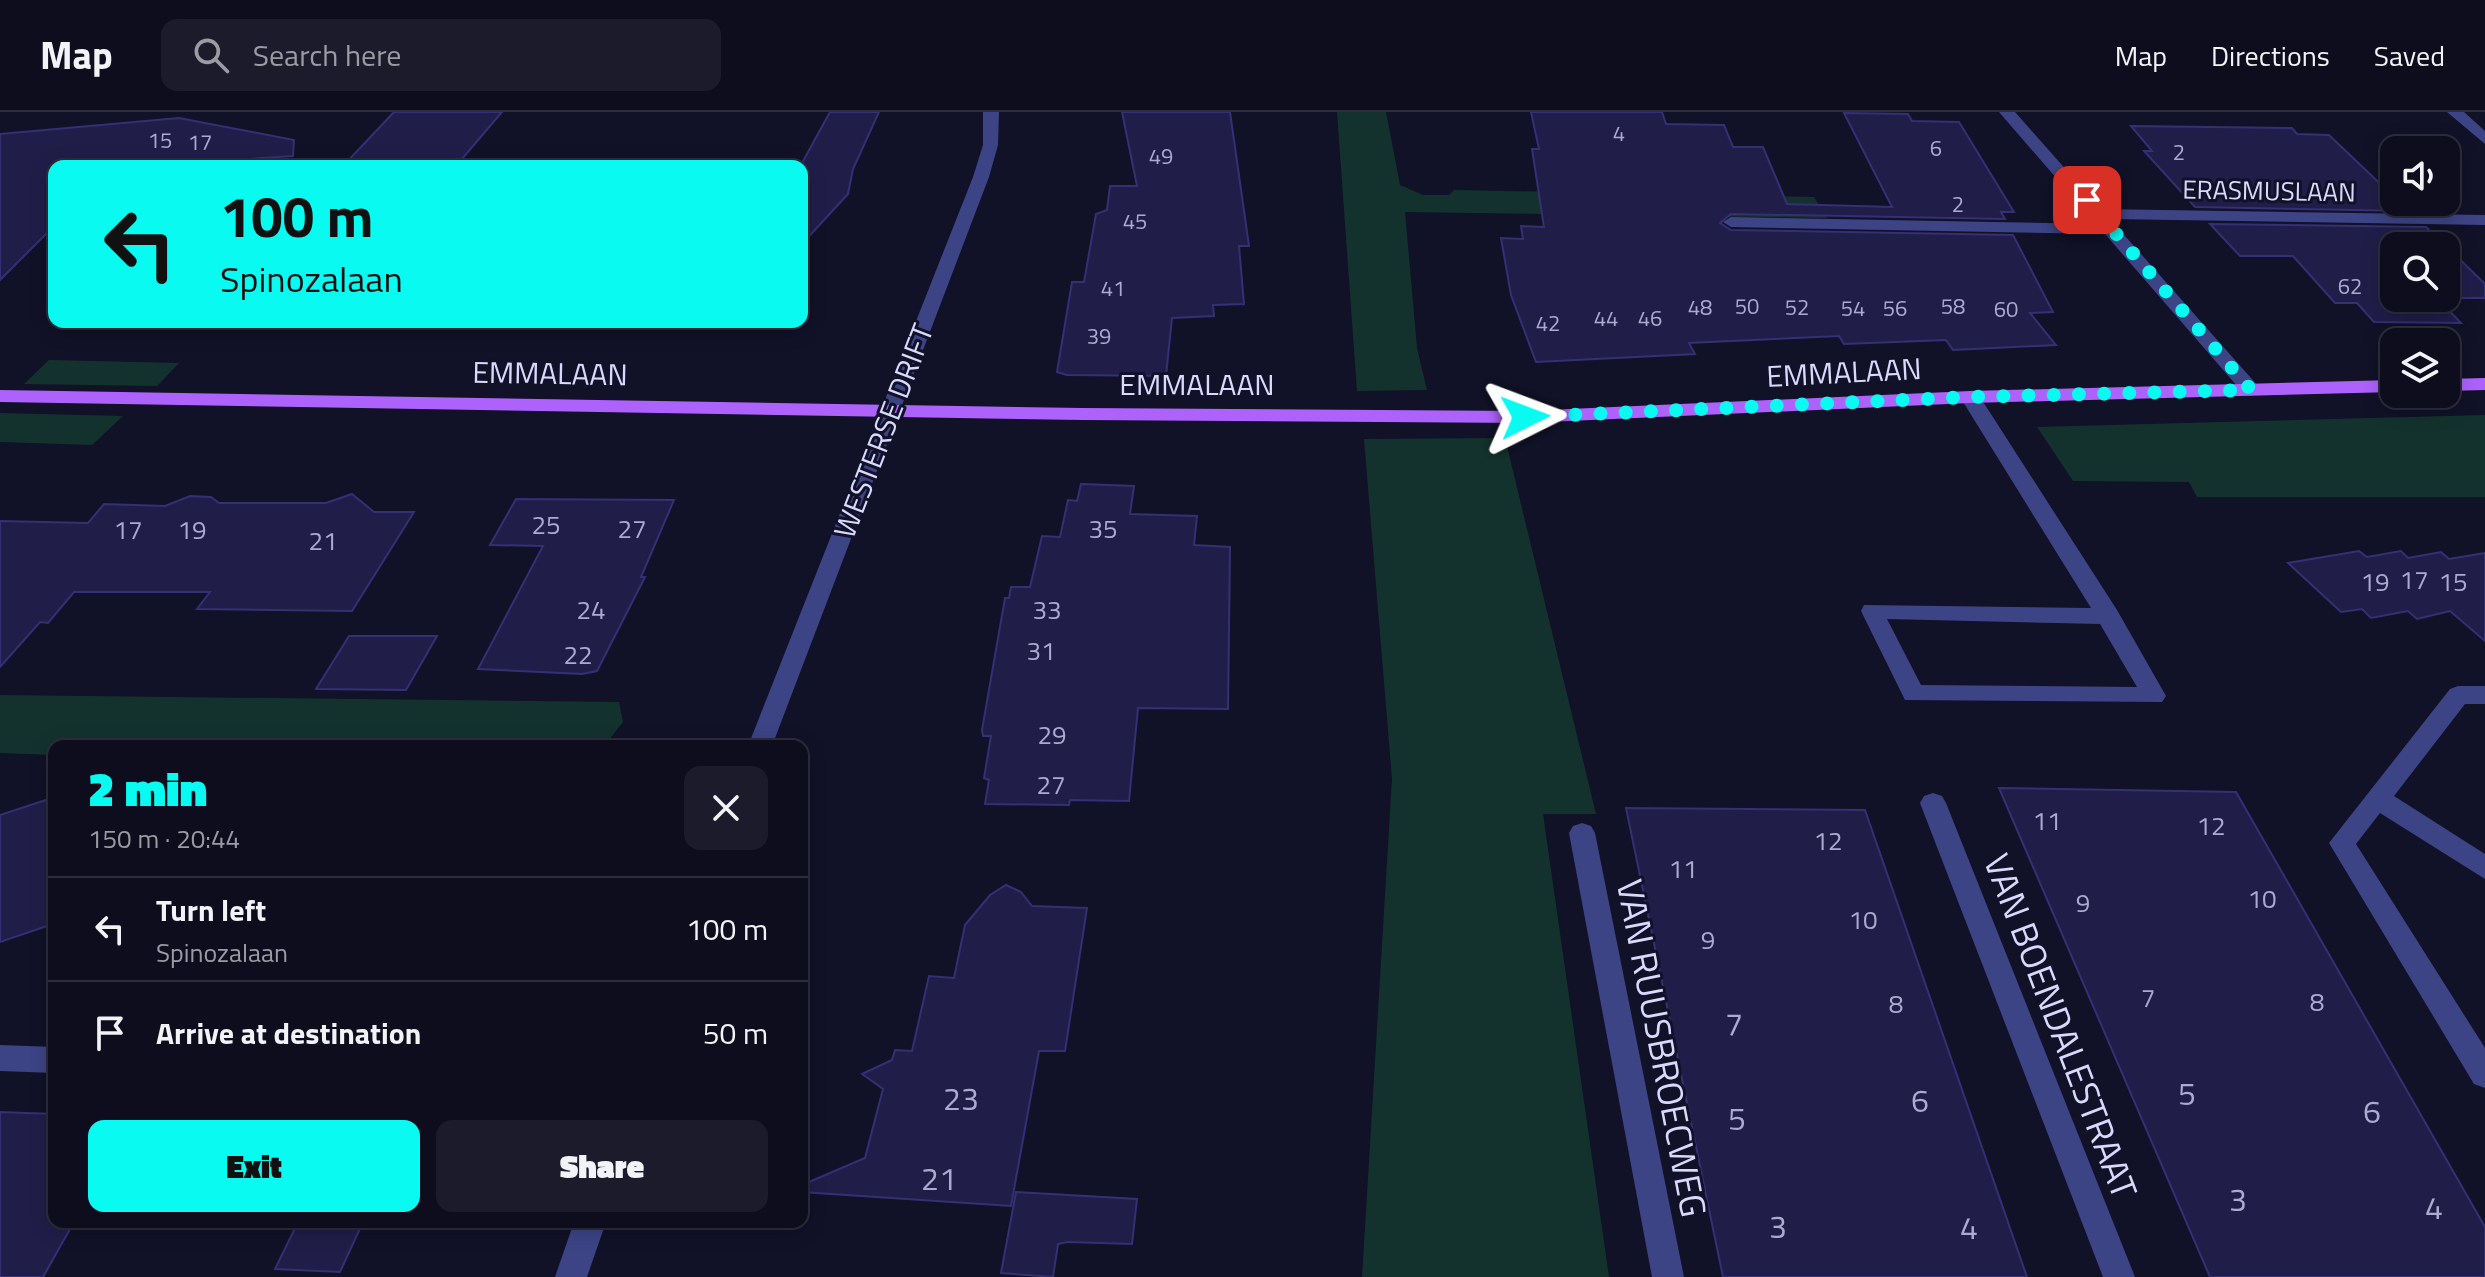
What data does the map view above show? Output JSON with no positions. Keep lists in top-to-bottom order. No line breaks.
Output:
{"streets":{"main road":["EMMALAAN"],"street":["ERASMUSLAAN","WESTERSE DRIFT","VAN BOENDALESTRAAT","VAN RUUSBROECWEG"]},"crossings":[["EMMALAAN","WESTERSE DRIFT"]],"house_numbers":["4","15","17","6","2","49","2","45","62","41","50","58","48","52","54","56","60","44","46","42","39","25","27","35","17","19","21","17","19","15","24","33","31","22","29","27","11","12","12","11","10","9","10","9","7","8","8","7","5","23","6","6","5","21","3","4","3","4"],"page":{"header":"Map","search":"Search here","nav":["Map","Directions","Saved"],"turn":["100 m","Spinozalaan"],"heading":["2 min","150 m · 20:44"],"list":[{"name":"Turn left","note":"Spinozalaan","value":"100 m"},{"name":"Arrive at destination","value":"50 m"}],"buttons":["Exit","Share"]}}
